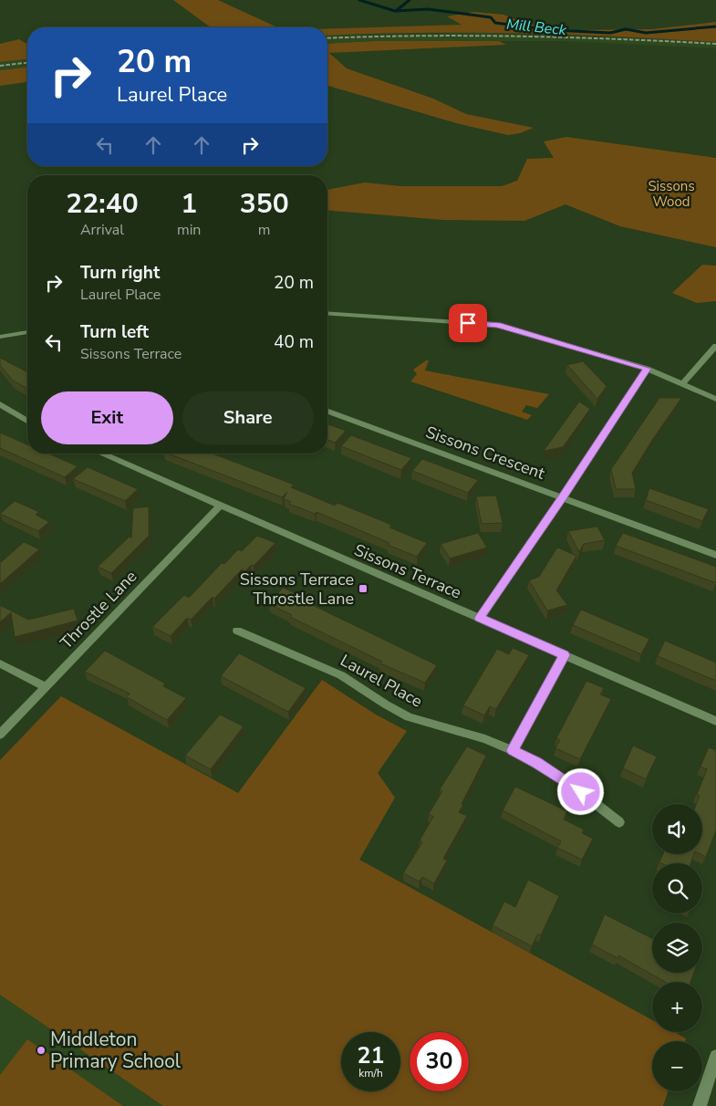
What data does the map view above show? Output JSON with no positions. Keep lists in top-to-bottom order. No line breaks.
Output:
{"streets":{"street":["Sissons Crescent","Sissons Terrace","Throstle Lane","Laurel Place"]},"crossings":[["Sissons Terrace","Throstle Lane"]],"water":["Mill Beck"],"parks":["Sissons Wood"],"places":{"transit":["Sissons Terrace Throstle Lane"],"other":["Middleton Primary School"]},"page":{"turn":["20 m","Laurel Place"],"eta":["22:40","Arrival","1","min","350","m"],"list":[{"name":"Turn right","note":"Laurel Place","value":"20 m"},{"name":"Turn left","note":"Sissons Terrace","value":"40 m"}],"buttons":["Exit","Share"],"map_buttons":["+","−"],"speed":"21 km/h","limit":"30"}}
